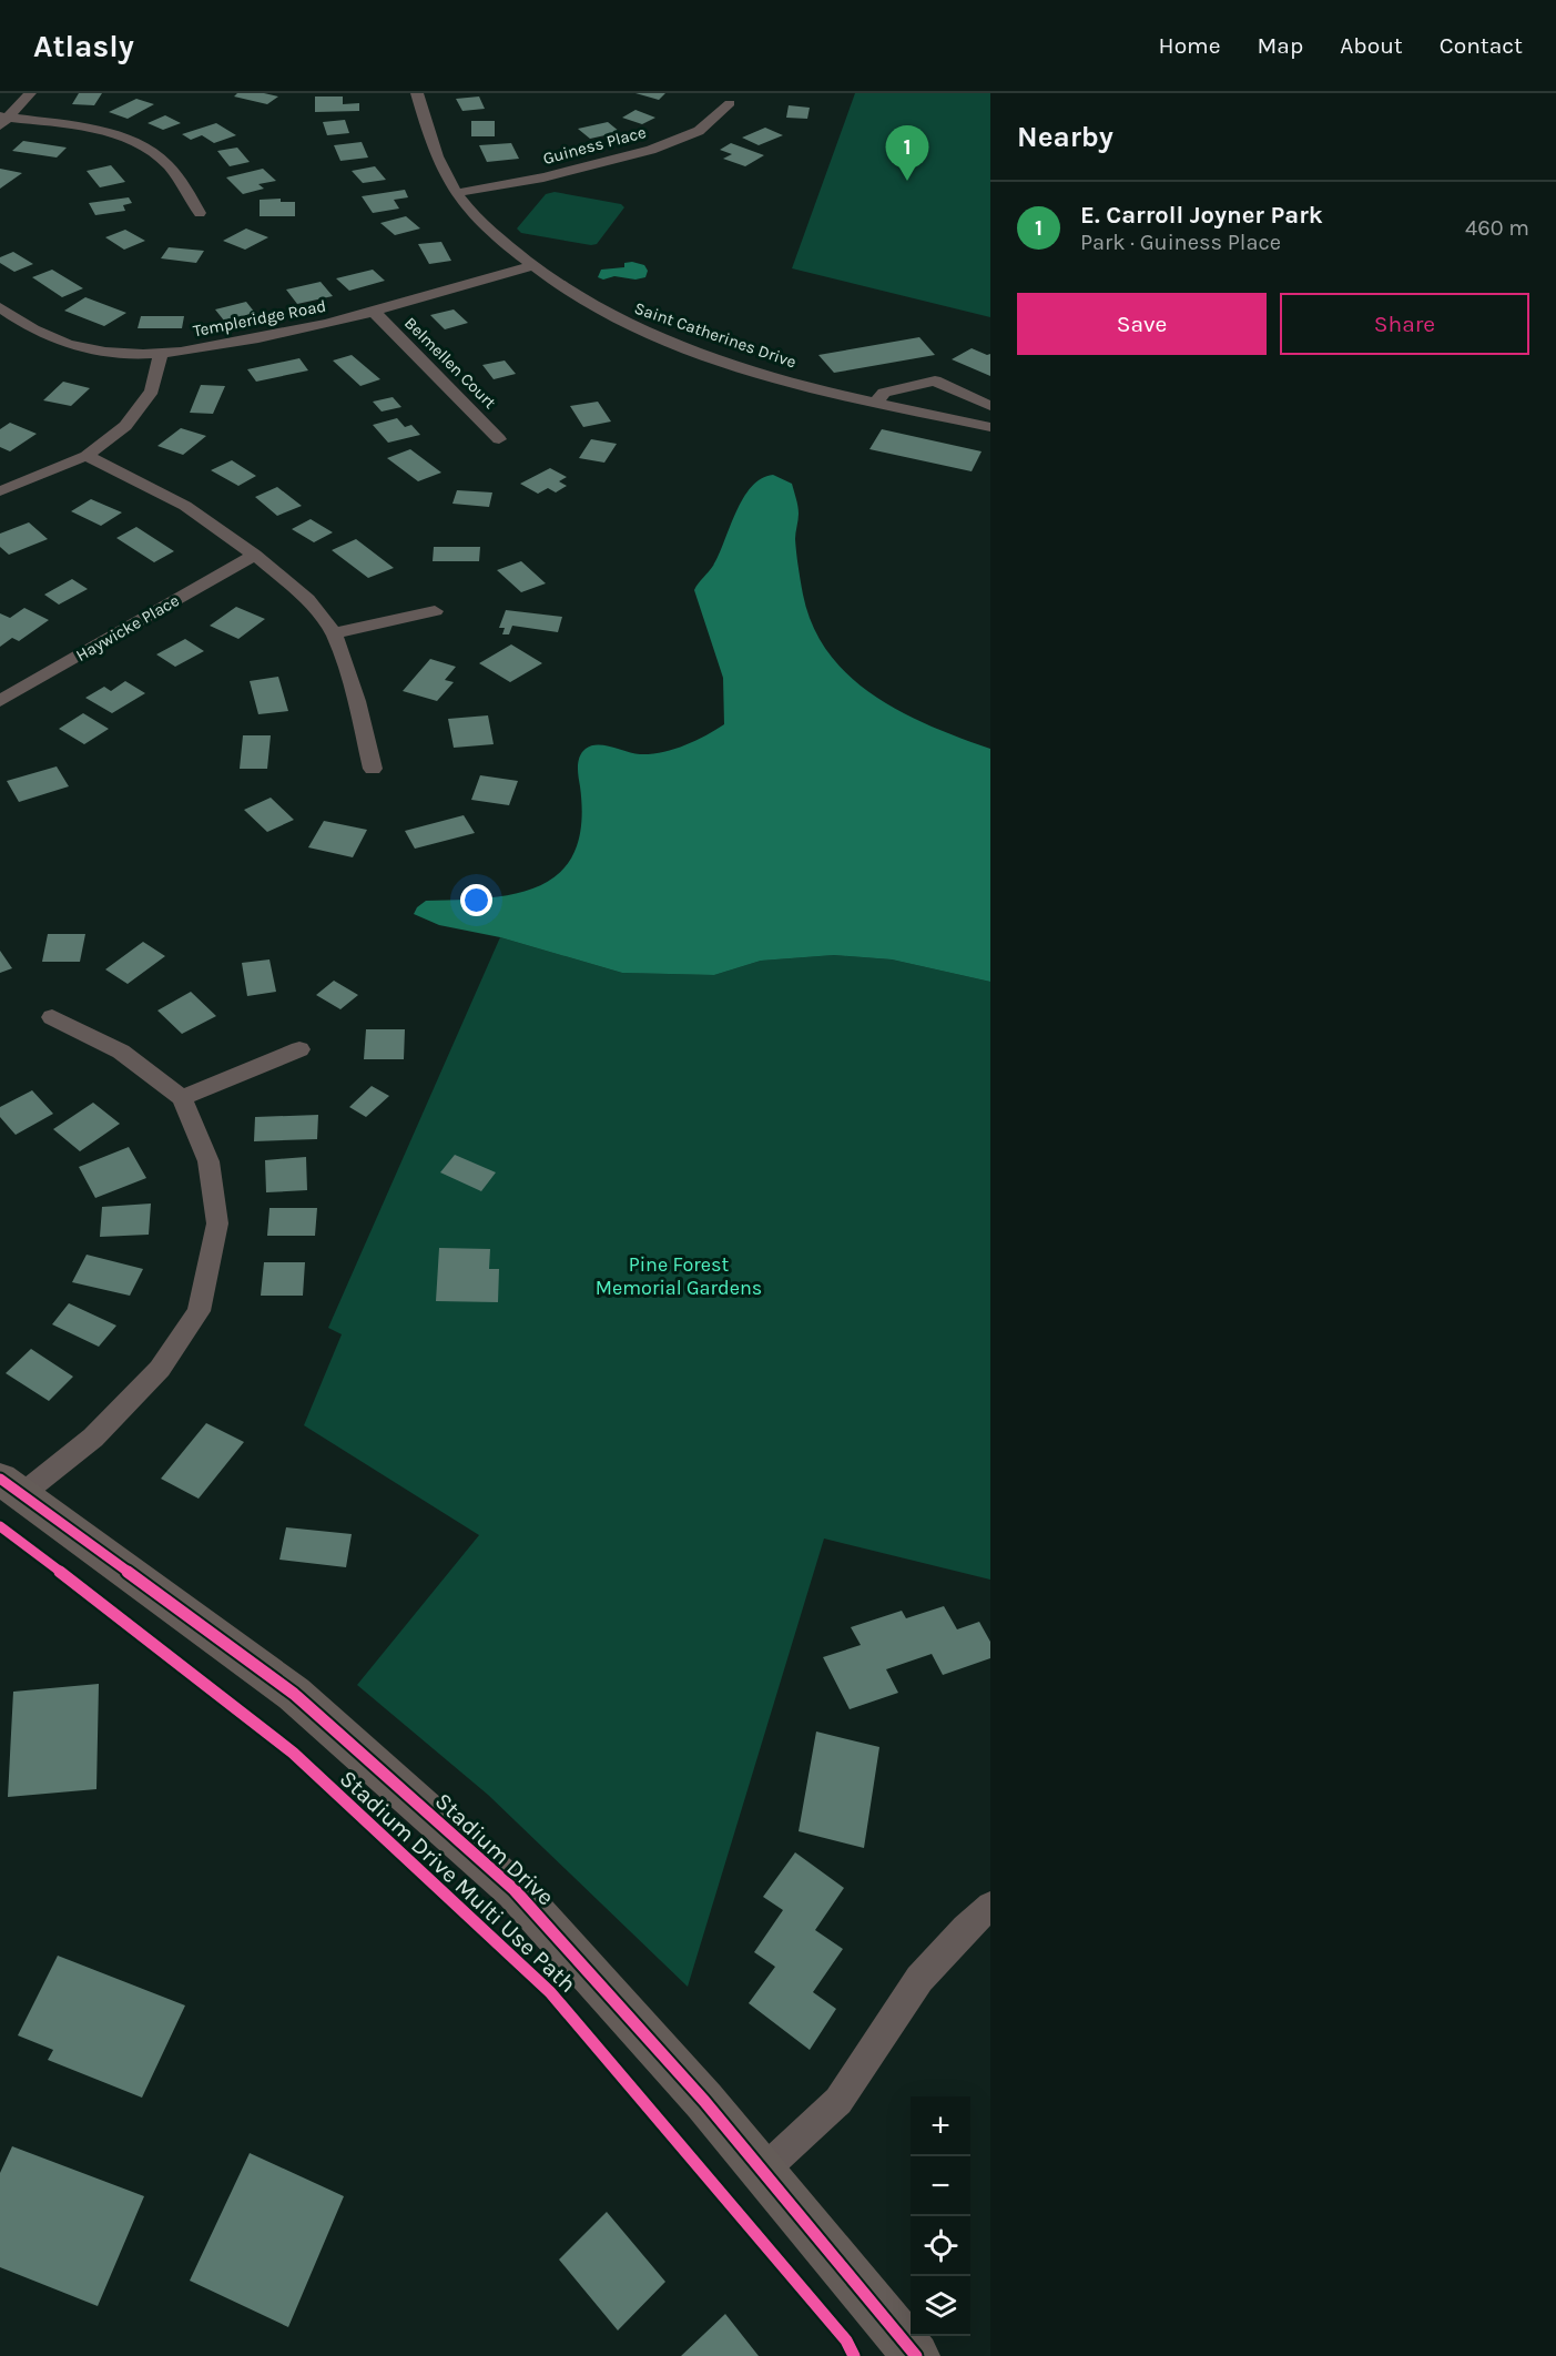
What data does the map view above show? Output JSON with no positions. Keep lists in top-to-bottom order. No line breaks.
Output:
{"streets":{"street":["Guiness Place","Templeridge Road","Saint Catherines Drive","Belmellen Court","Haywicke Place","Stadium Drive"],"cycle path":["Stadium Drive Multi Use Path"]},"crossings":[["Guiness Place","Saint Catherines Drive"],["Templeridge Road","Saint Catherines Drive"],["Templeridge Road","Belmellen Court"]],"parks":["Pine Forest Memorial Gardens"],"page":{"header":"Atlasly","nav":["Home","Map","About","Contact"],"heading":"Nearby","pins":"1","list":[{"mark":"1","name":"E. Carroll Joyner Park","note":"Park · Guiness Place","value":"460 m"}],"buttons":["Save","Share"],"map_buttons":["+","−"]}}
